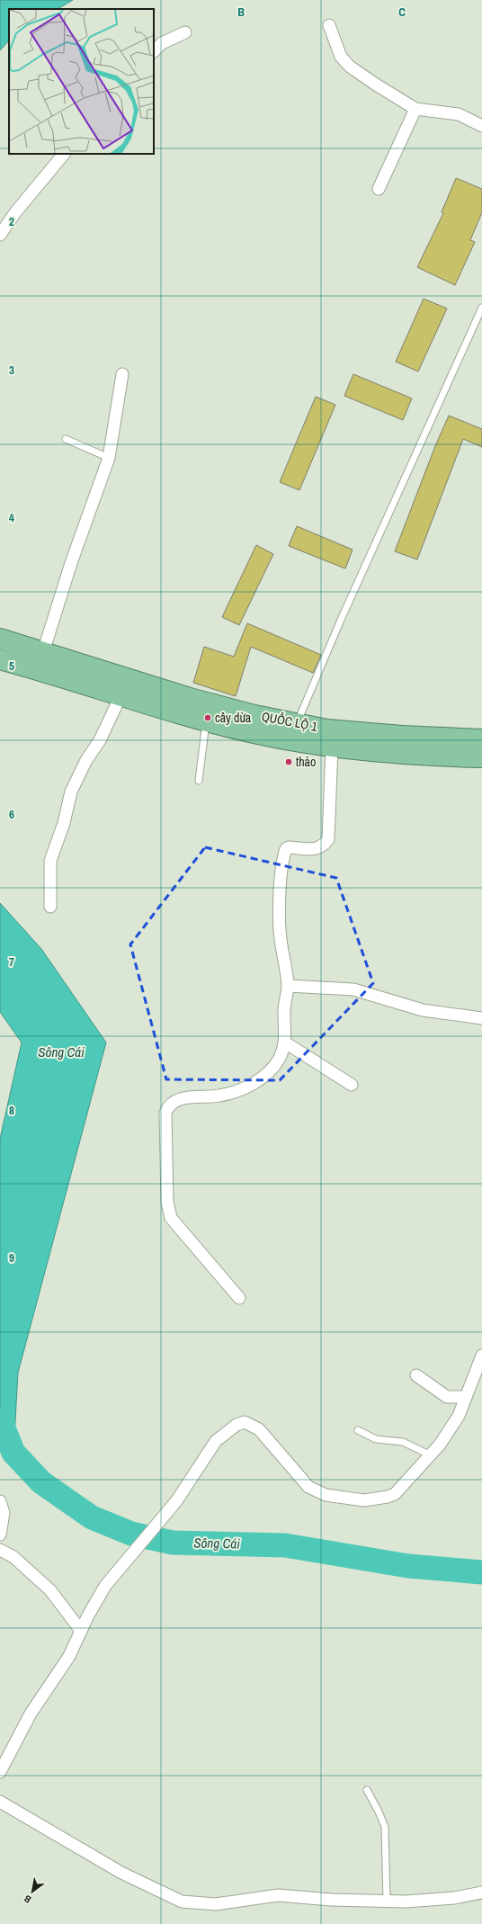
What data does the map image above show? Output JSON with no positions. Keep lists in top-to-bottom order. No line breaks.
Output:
{"streets":{"highway":["QUỐC LỘ 1"]},"water":["Sông Cái"],"places":["cây dừa","thảo"],"north":"bottom left","grid":{"columns":["B","C"],"rows":["2","3","4","5","6","7","8","9"]}}
